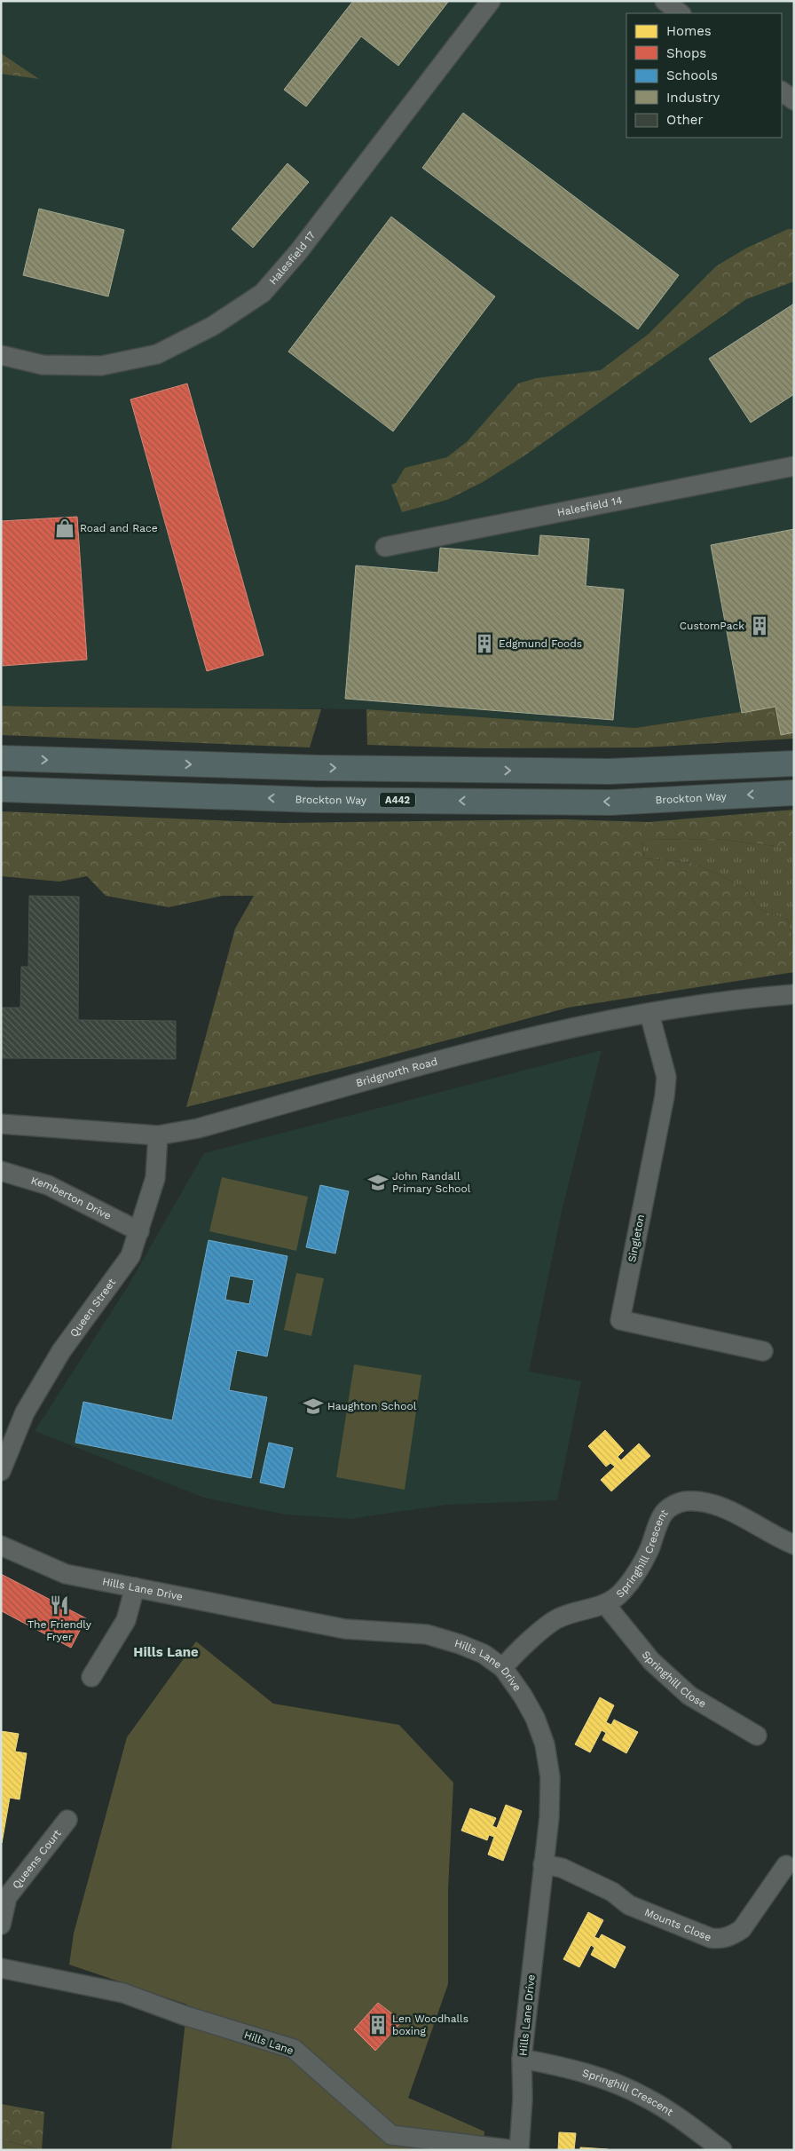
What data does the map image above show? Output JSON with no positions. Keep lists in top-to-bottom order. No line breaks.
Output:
{"streets":{"highway":["Brockton Way","A442"],"street":["Halesfield 17","Halesfield 14","Bridgnorth Road","Kemberton Drive","Singleton","Queen Street","Springhill Crescent","Hills Lane Drive","Springhill Close","Queens Court","Mounts Close","Hills Lane"]},"crossings":[["Bridgnorth Road","Singleton"],["Bridgnorth Road","Queen Street"],["Kemberton Drive","Queen Street"],["Springhill Crescent","Hills Lane Drive"],["Springhill Crescent","Springhill Close"],["Hills Lane Drive","Mounts Close"]],"districts":["Hills Lane"],"places":{"shop":["Road and Race"],"building":["CustomPack","Edgmund Foods","Len Woodhalls boxing"],"school or university":["John Randall Primary School","Haughton School"],"restaurant":["The Friendly Fryer"]},"legend":["Homes","Shops","Schools","Industry","Other"]}
